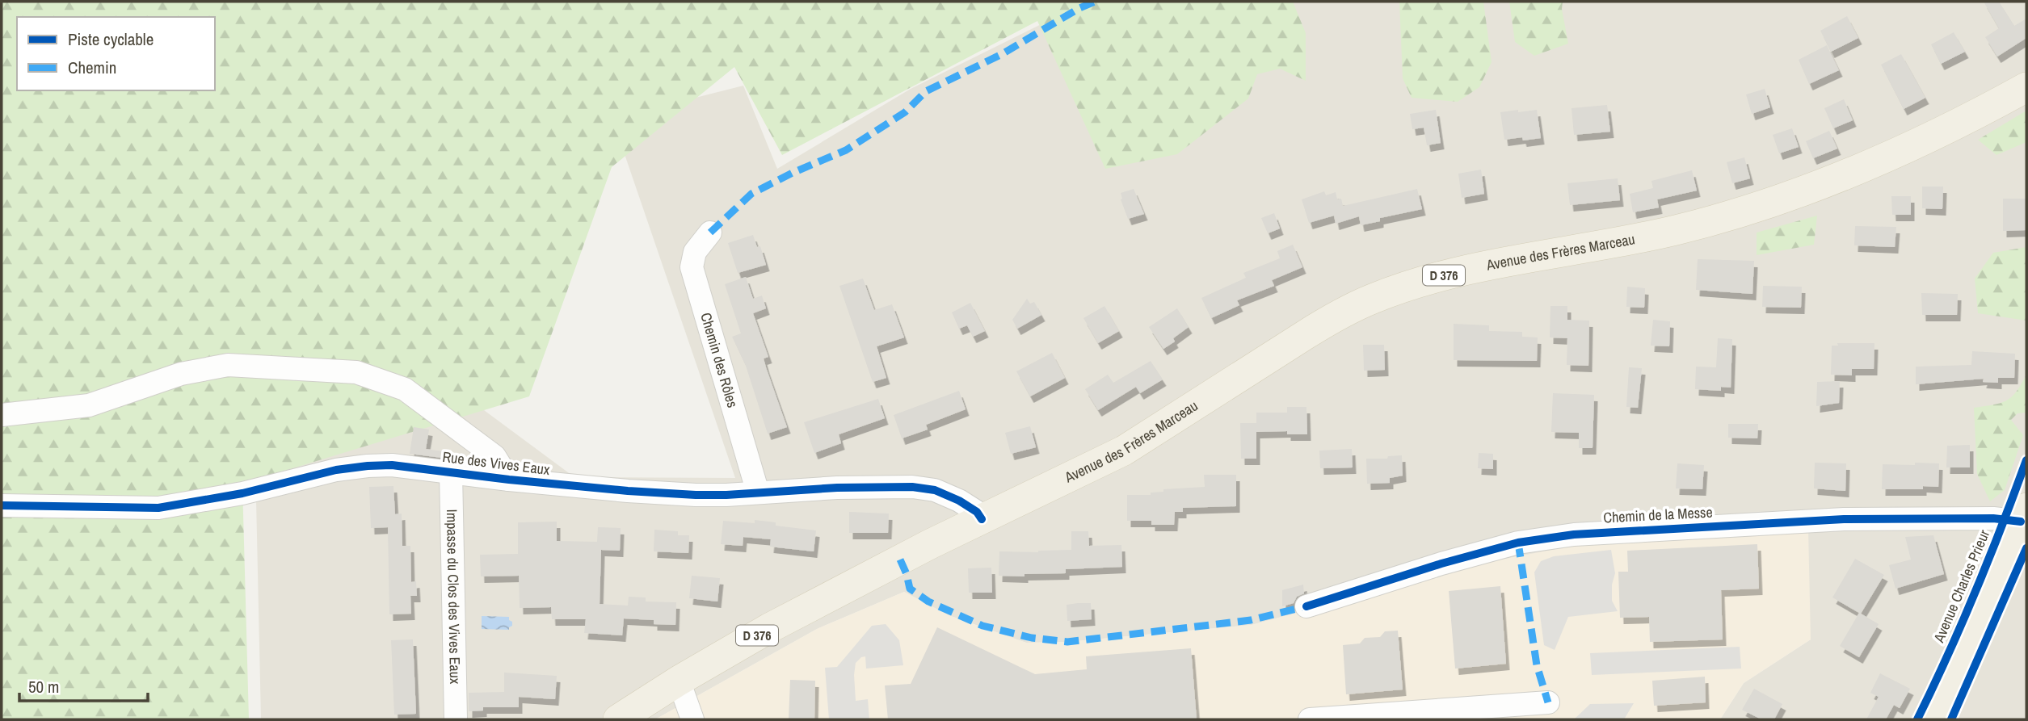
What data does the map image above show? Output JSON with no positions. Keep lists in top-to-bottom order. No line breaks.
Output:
{"streets":{"main road":["Avenue des Frères Marceau","D 376","Avenue Charles Prieur"],"street":["Chemin des Rôles","Rue des Vives Eaux","Chemin de la Messe","Impasse du Clos des Vives Eaux"]},"crossings":[["Avenue des Frères Marceau","D 376"],["Avenue des Frères Marceau","Rue des Vives Eaux"],["Chemin des Rôles","Rue des Vives Eaux"],["Rue des Vives Eaux","Impasse du Clos des Vives Eaux"],["Chemin de la Messe","Avenue Charles Prieur"]],"legend":["Piste cyclable","Chemin"],"scale_bar":"50 m"}
